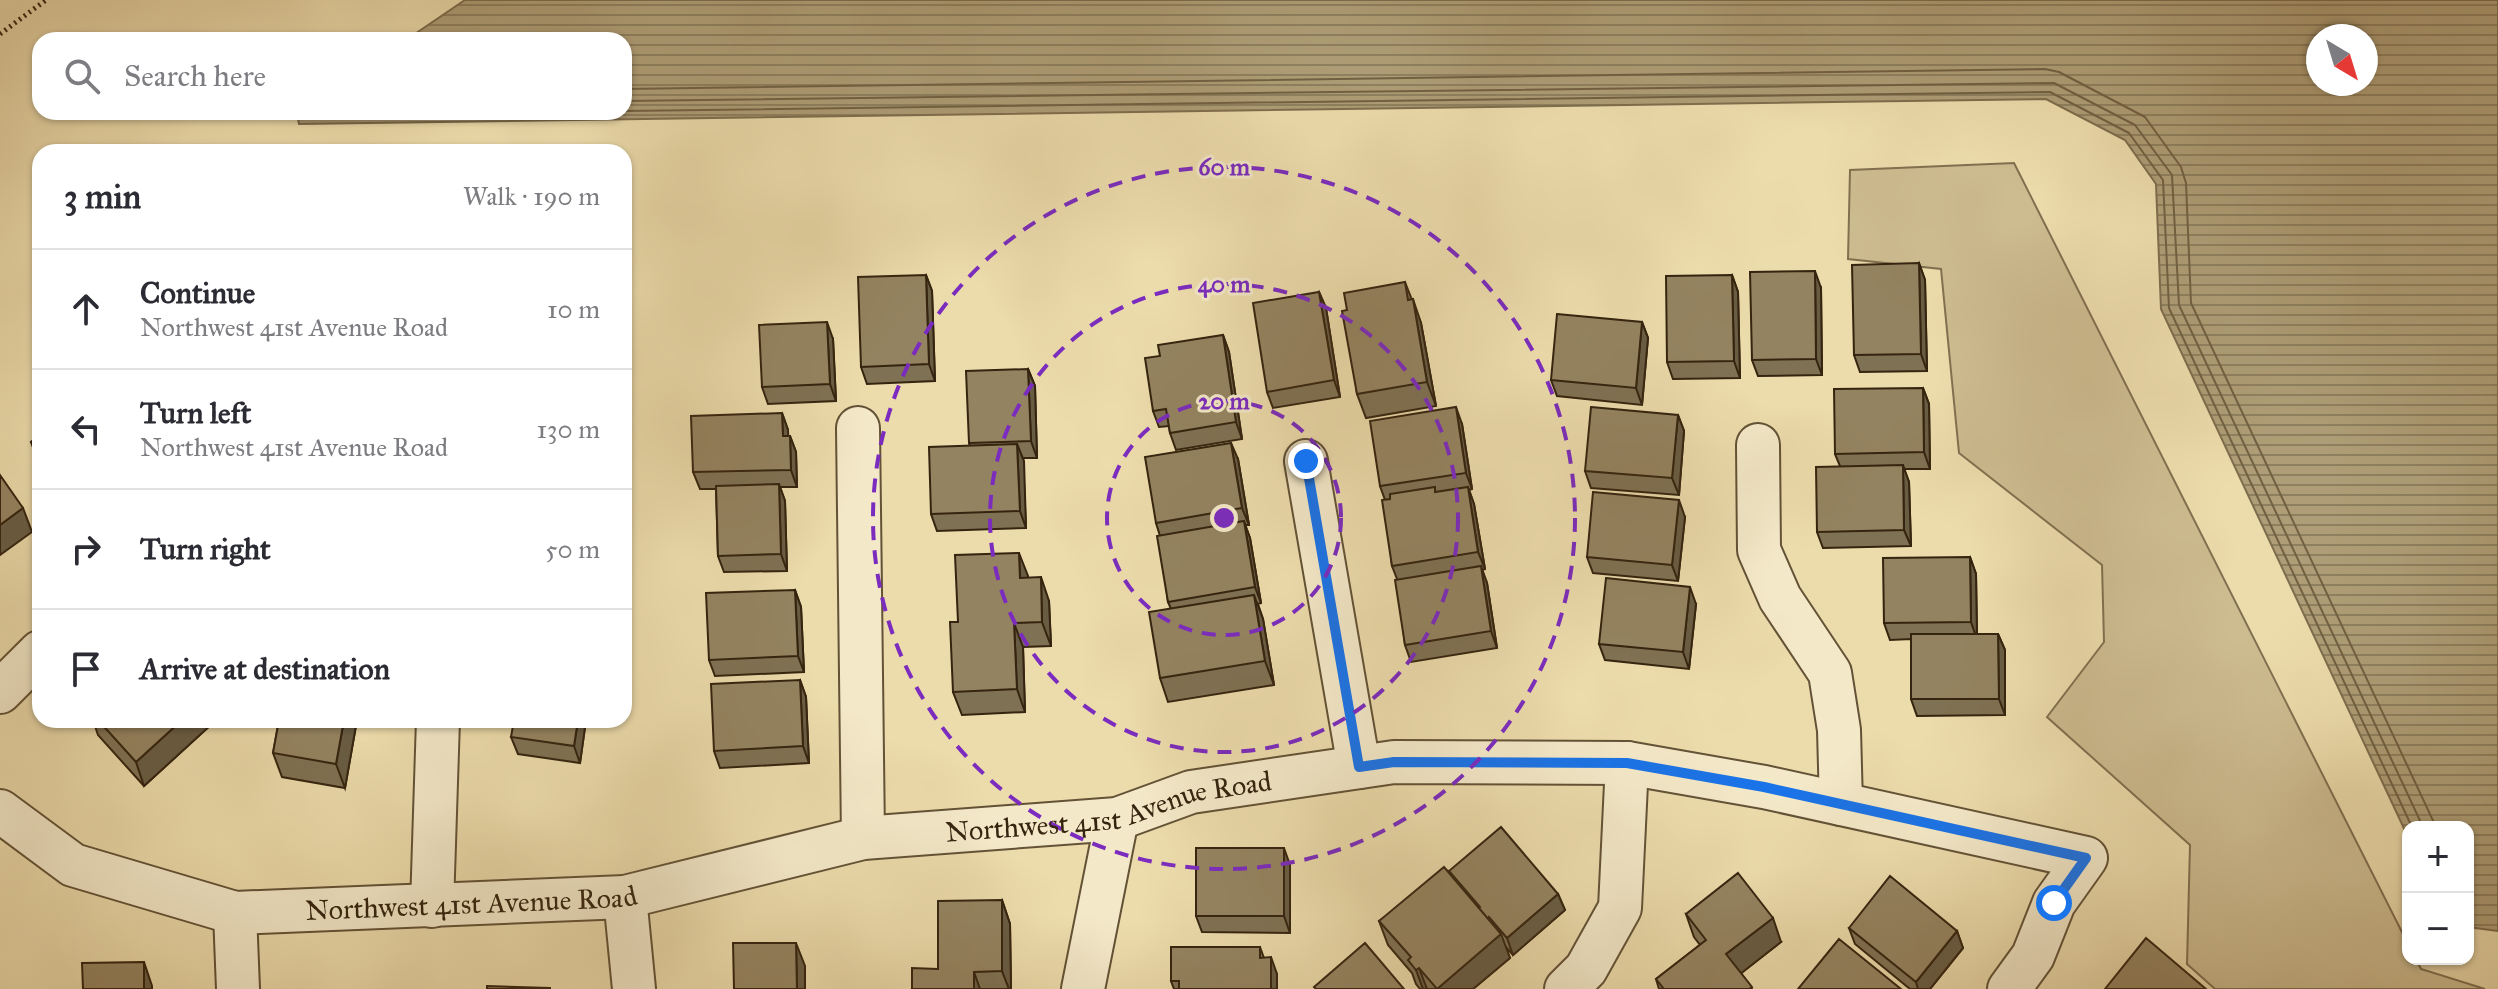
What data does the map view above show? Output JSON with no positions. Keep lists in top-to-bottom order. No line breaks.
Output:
{"streets":{"street":["Northwest 41st Avenue Road"]},"north":"bottom right","page":{"search":"Search here","heading":["3 min","Walk · 190 m"],"list":[["Continue","Northwest 41st Avenue Road","10 m"],["Turn left","Northwest 41st Avenue Road","130 m"],["Turn right","50 m"],"Arrive at destination"],"map_buttons":["+","−"]},"rings":["60 m","40 m","20 m"]}
